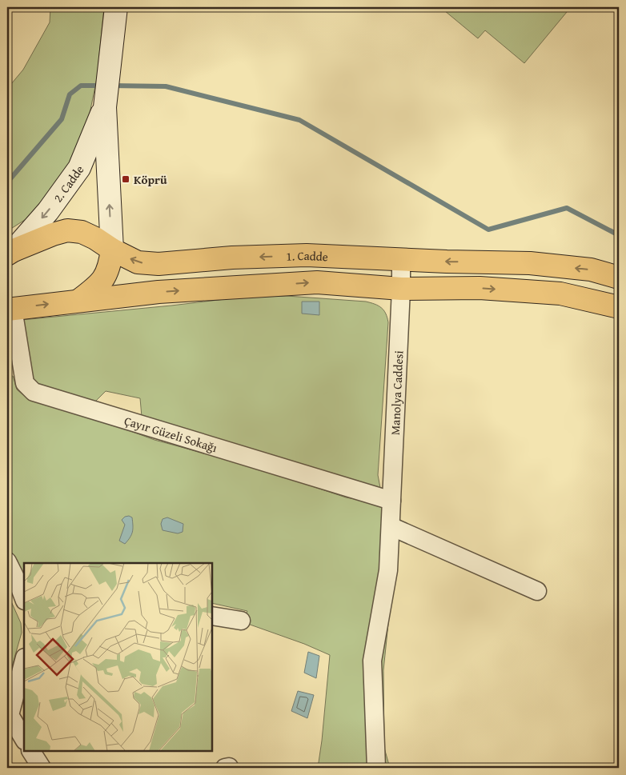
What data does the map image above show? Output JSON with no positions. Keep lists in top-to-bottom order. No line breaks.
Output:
{"streets":{"main road":["1. Cadde"],"street":["2. Cadde","Manolya Caddesi","Çayır Güzeli Sokağı"]},"crossings":[["2. Cadde","1. Cadde"],["1. Cadde","Manolya Caddesi"],["Manolya Caddesi","Çayır Güzeli Sokağı"]],"places":{"transit":["Köprü"]}}
